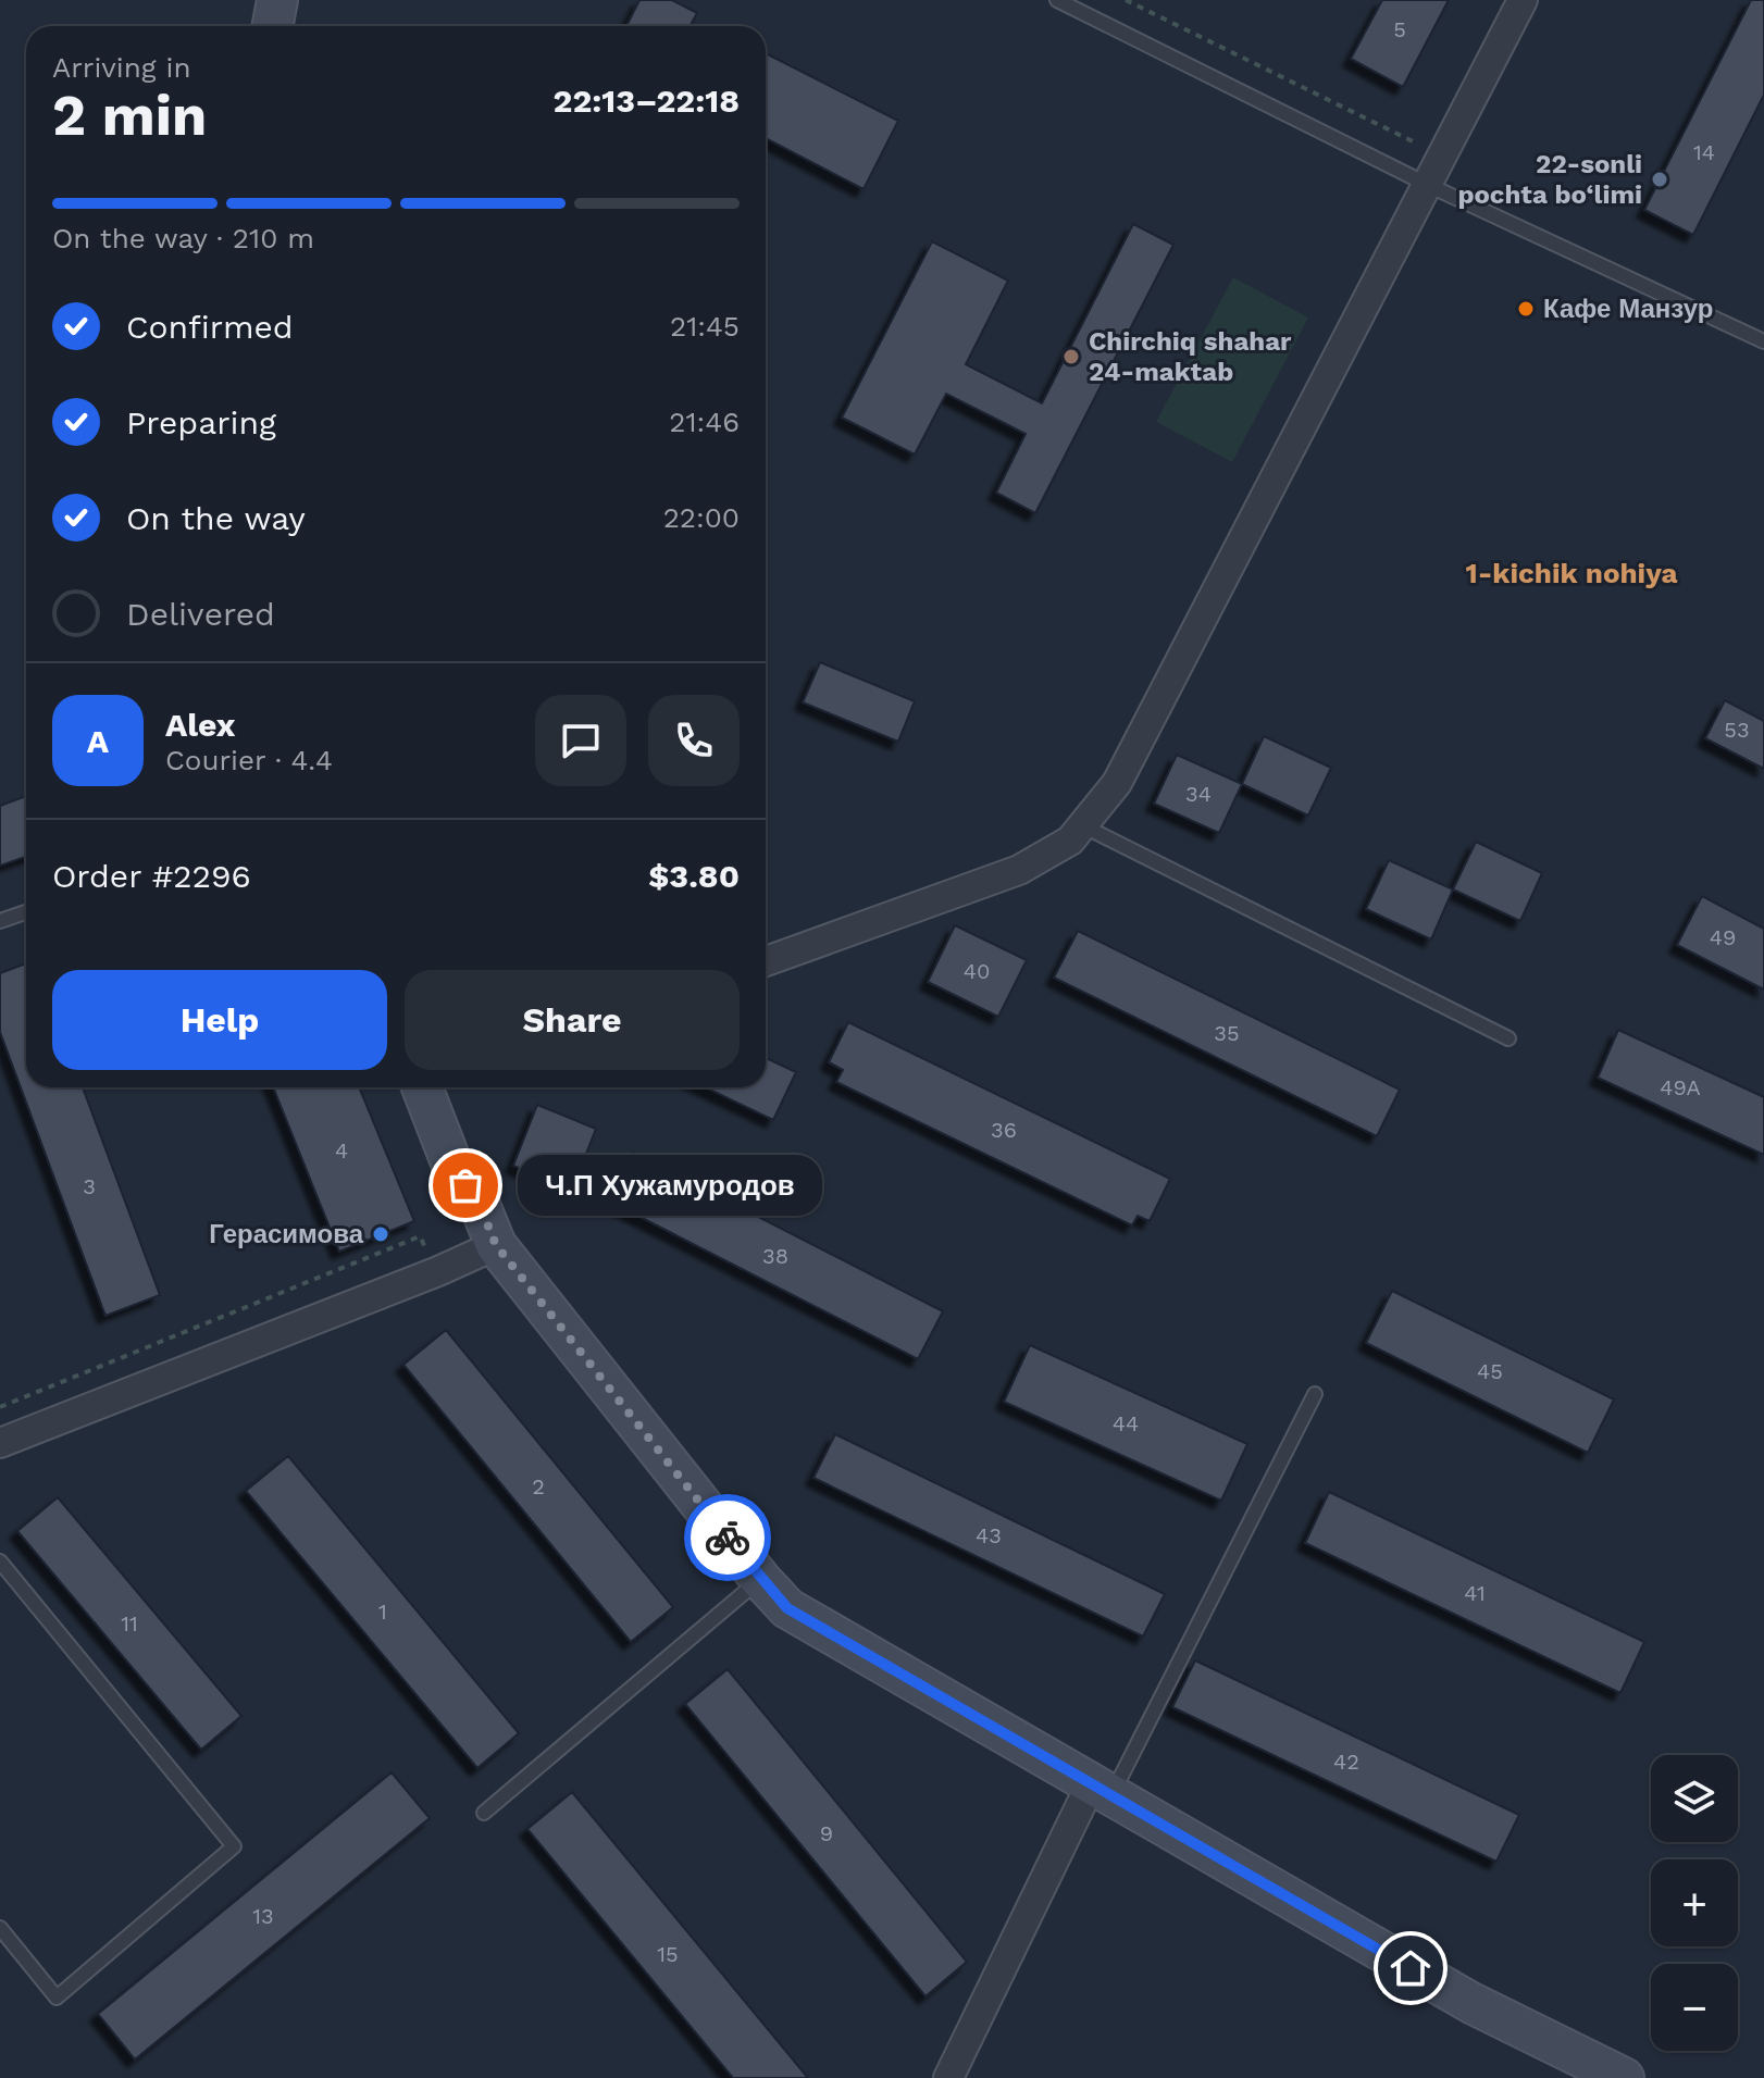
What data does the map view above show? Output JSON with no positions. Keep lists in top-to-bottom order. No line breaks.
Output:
{"districts":["1-kichik nohiya"],"places":["22-sonli pochta bo‘limi","Кафе Манзур","Chirchiq shahar 24-maktab","Ч.П Хужамуродов","Герасимова"],"house_numbers":["5","14","53","34","49","40","35","49A","36","4","3","38","45","44","2","43","41","1","11","42","9","13","15"],"page":{"heading":["2 min","Arriving in","22:13–22:18"],"panel":["Alex","Courier · 4.4","Order #2296","$3.80"],"bar":"On the way · 210 m","list":[["Confirmed","21:45"],["Preparing","21:46"],["On the way","22:00"],"Delivered"],"round":"A","buttons":["Help","Share"],"bubble":"Ч.П Хужамуродов","map_buttons":["+","−"]}}
